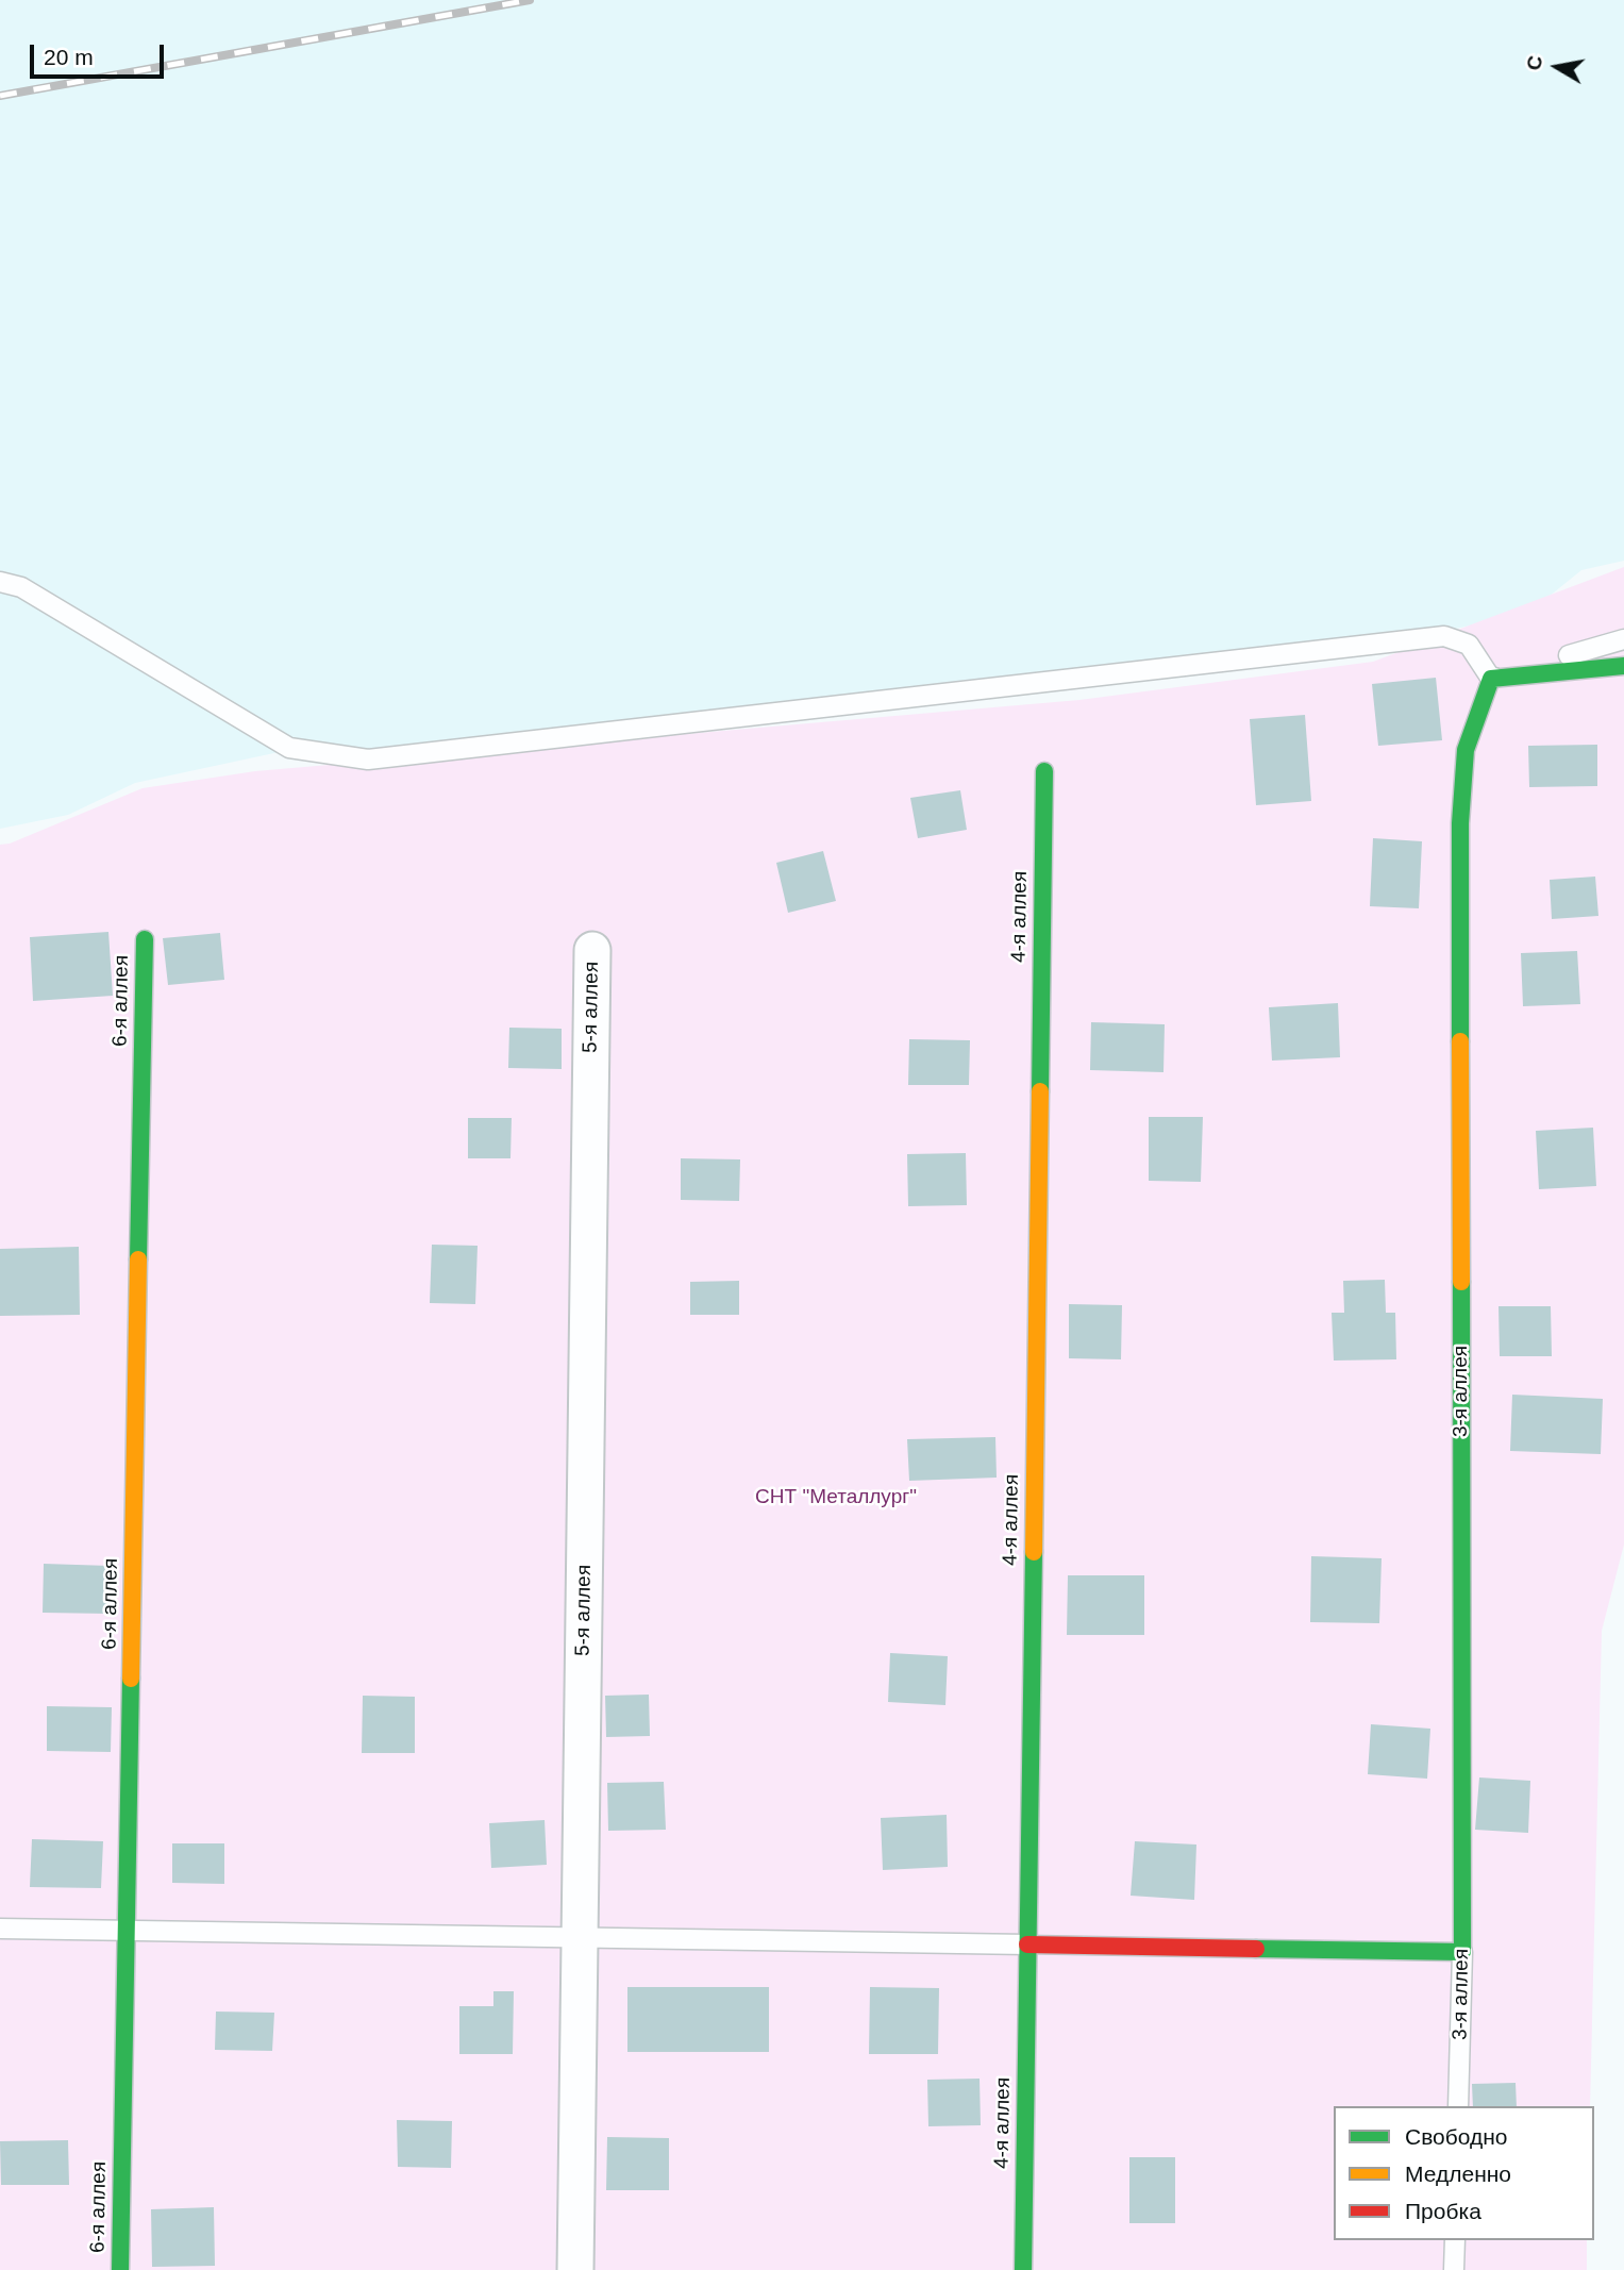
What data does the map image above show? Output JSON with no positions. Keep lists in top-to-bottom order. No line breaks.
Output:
{"streets":{"street":["4-я аллея","6-я аллея","5-я аллея","3-я аллея"]},"parks":["СНТ \"Металлург\""],"legend":["Свободно","Медленно","Пробка"],"scale_bar":"20 m","north":"left"}
